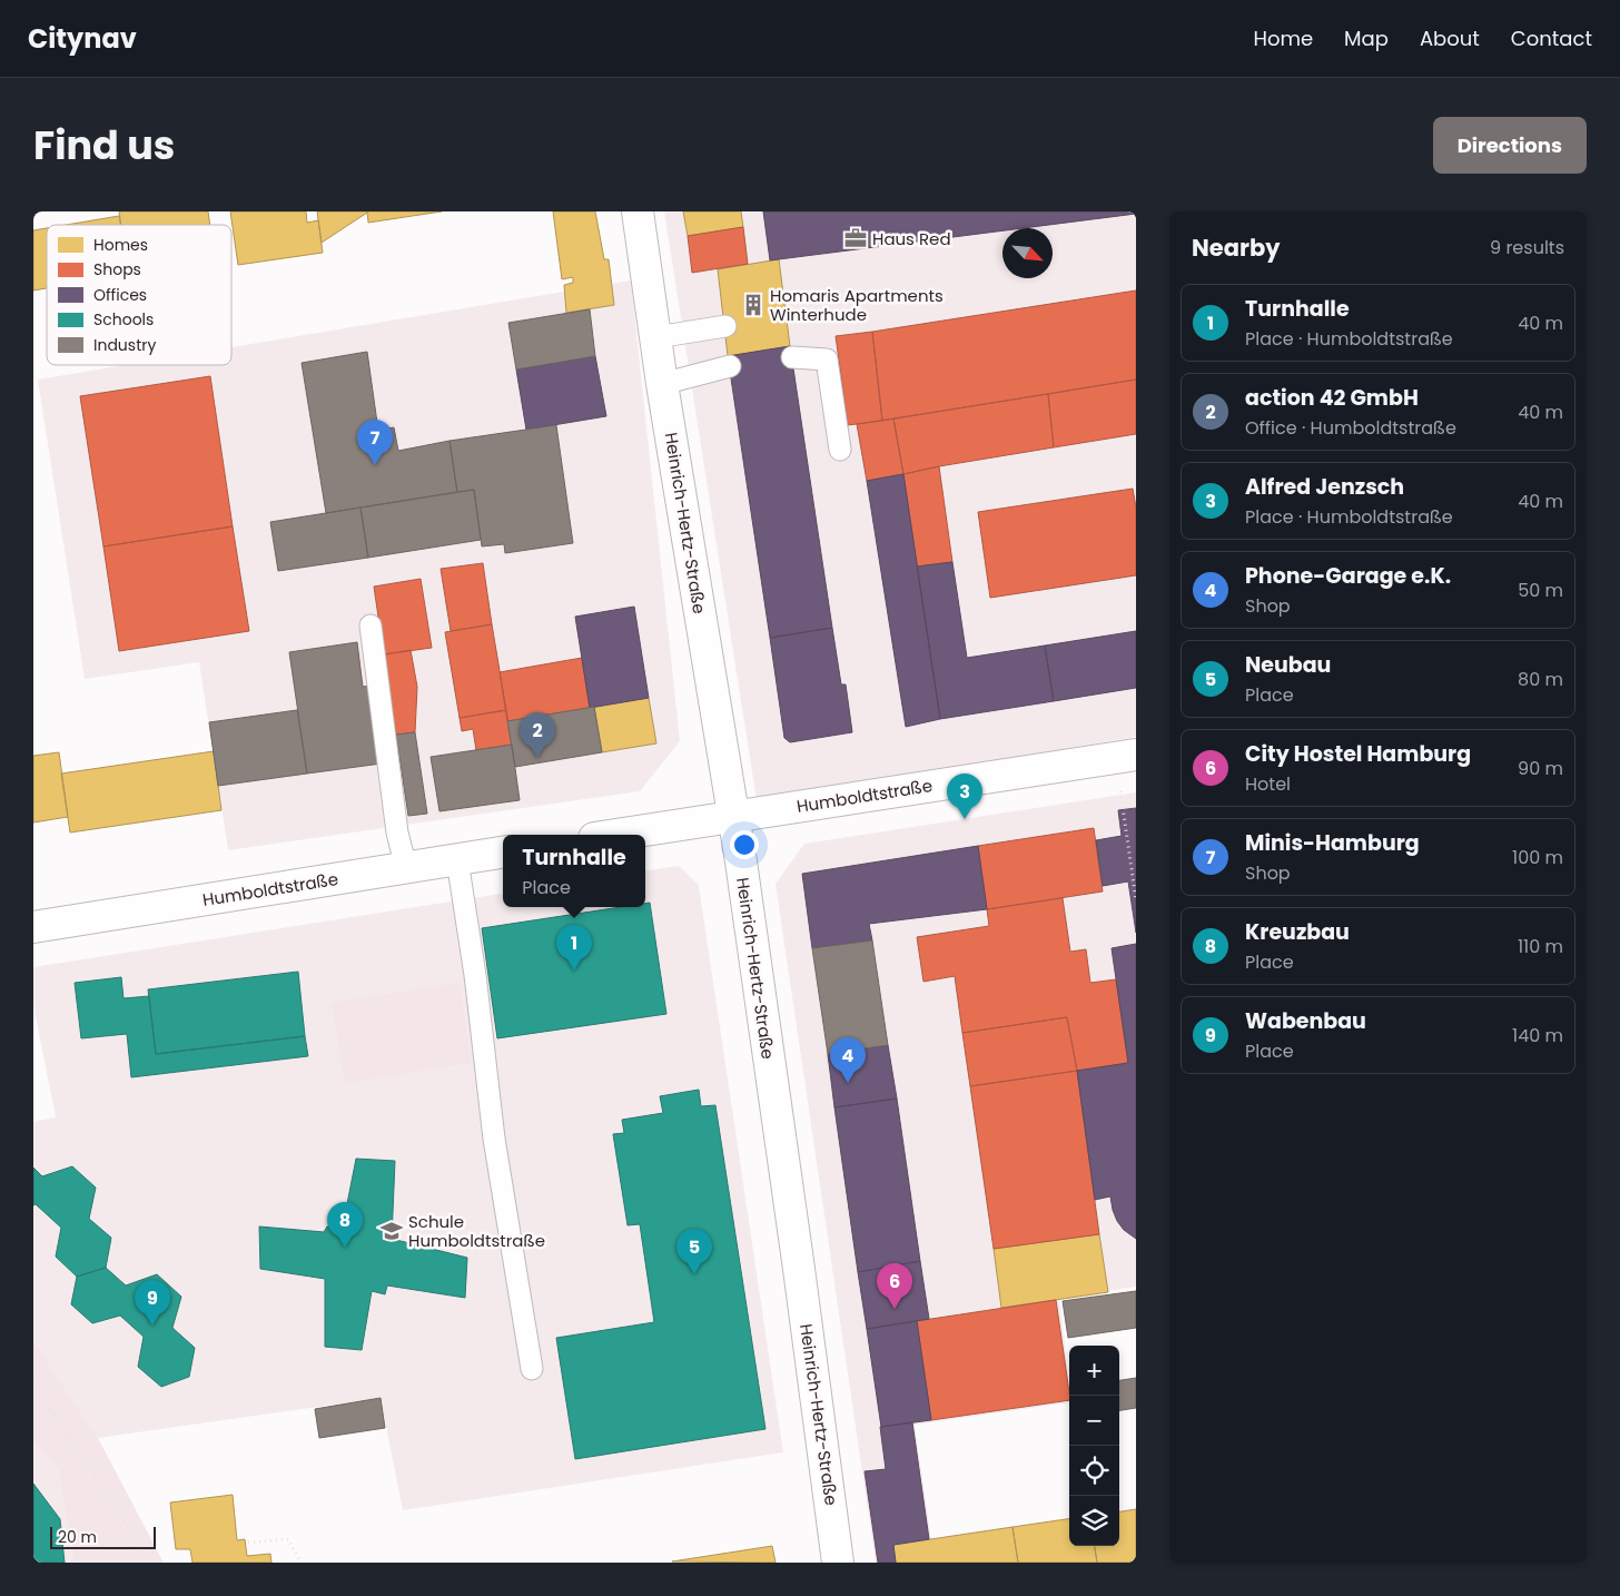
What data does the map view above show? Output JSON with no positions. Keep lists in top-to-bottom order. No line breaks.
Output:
{"streets":{"street":["Heinrich-Hertz-Straße","Humboldtstraße"]},"crossings":[["Heinrich-Hertz-Straße","Humboldtstraße"]],"places":{"office":["Haus Red"],"building":["Homaris Apartments Winterhude"],"school or university":["Schule Humboldtstraße"]},"legend":["Homes","Shops","Offices","Schools","Industry"],"scale_bar":"20 m","north":"bottom right","page":{"header":"Citynav","nav":["Home","Map","About","Contact"],"title":"Find us","buttons":"Directions","heading":["Nearby","9 results"],"list":[{"mark":"1","name":"Turnhalle","note":"Place · Humboldtstraße","value":"40 m"},{"mark":"2","name":"action 42 GmbH","note":"Office · Humboldtstraße","value":"40 m"},{"mark":"3","name":"Alfred Jenzsch","note":"Place · Humboldtstraße","value":"40 m"},{"mark":"4","name":"Phone-Garage e.K.","note":"Shop","value":"50 m"},{"mark":"5","name":"Neubau","note":"Place","value":"80 m"},{"mark":"6","name":"City Hostel Hamburg","note":"Hotel","value":"90 m"},{"mark":"7","name":"Minis-Hamburg","note":"Shop","value":"100 m"},{"mark":"8","name":"Kreuzbau","note":"Place","value":"110 m"},{"mark":"9","name":"Wabenbau","note":"Place","value":"140 m"}],"pins":["7","2","3","1","4","8","5","6","9"],"popup":["Turnhalle","Place"],"map_buttons":["+","−"],"scale":"20 m"}}
